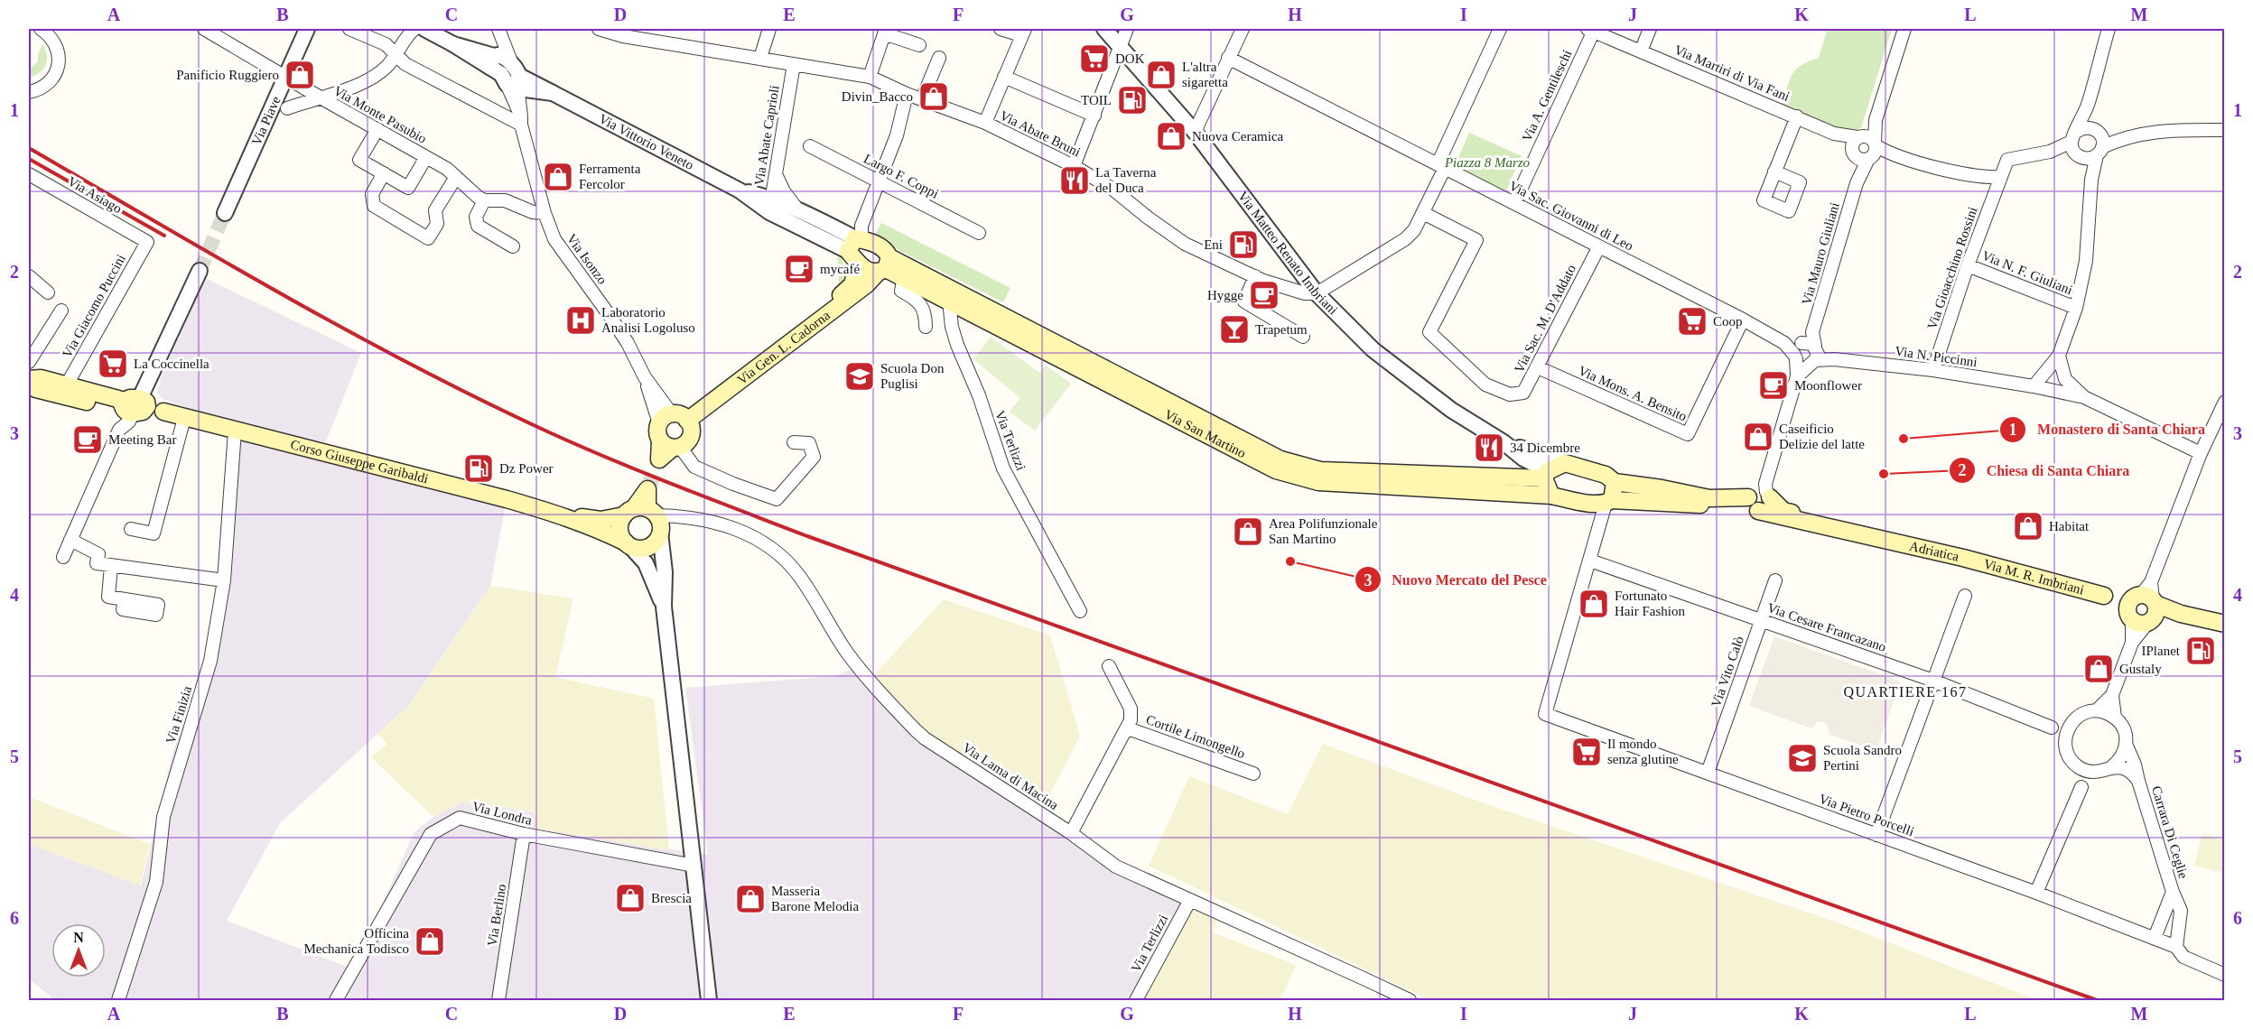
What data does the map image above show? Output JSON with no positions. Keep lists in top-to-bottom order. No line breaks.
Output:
{"streets":{"main road":["Via Gen. L. Cadorna","Via San Martino","Corso Giuseppe Garibaldi","Adriatica","Via M. R. Imbriani"],"street":["Via Martiri di Via Fani","Via A. Gentileschi","Via Monte Pasubio","Via Piave","Via Abate Bruni","Via Abate Caprioli","Via Vittorio Veneto","Largo F. Coppi","Via Asiago","Via Sac. Giovanni di Leo","Via Matteo Renato Imbriani","Via Mauro Giuliani","Via Isonzo","Via Gioacchino Rossini","Via N. F. Giuliani","Via Giacomo Puccini","Via Sac. M. D'Addato","Via N. Piccinni","Via Mons. A. Bensito","Via Terlizzi","Via Cesare Francazano","Via Vito Calò","Via Finizia","Cortile Limongello","Via Lama di Macina","Via Londra","Via Pietro Porcelli","Carrara Di Ceglie","Via Berlino"]},"crossings":[["Via Martiri di Via Fani","Via A. Gentileschi"],["Via Martiri di Via Fani","Via Mauro Giuliani"],["Via A. Gentileschi","Via Sac. Giovanni di Leo"],["Via Monte Pasubio","Via Piave"],["Via Abate Bruni","Via Abate Caprioli"],["Via Abate Bruni","Via Matteo Renato Imbriani"],["Via Abate Caprioli","Via Vittorio Veneto"],["Via Vittorio Veneto","Via Isonzo"],["Via Vittorio Veneto","Via Gen. L. Cadorna"],["Via Asiago","Via Giacomo Puccini"],["Via Sac. Giovanni di Leo","Via Mauro Giuliani"],["Via Sac. Giovanni di Leo","Via Sac. M. D'Addato"],["Via Sac. Giovanni di Leo","Via Mons. A. Bensito"],["Via Mauro Giuliani","Via N. Piccinni"],["Via Isonzo","Via Gen. L. Cadorna"],["Via Gioacchino Rossini","Via N. F. Giuliani"],["Via Gioacchino Rossini","Via N. Piccinni"],["Via Giacomo Puccini","Corso Giuseppe Garibaldi"],["Via Sac. M. D'Addato","Via Mons. A. Bensito"],["Via Gen. L. Cadorna","Via San Martino"],["Via San Martino","Via Terlizzi"],["Via San Martino","Adriatica"],["Via Terlizzi","Via Lama di Macina"],["Corso Giuseppe Garibaldi","Via Finizia"],["Corso Giuseppe Garibaldi","Via Lama di Macina"],["Adriatica","Via M. R. Imbriani"],["Via Cesare Francazano","Via Vito Calò"],["Via Cesare Francazano","Via Pietro Porcelli"],["Via Cesare Francazano","Carrara Di Ceglie"],["Via Vito Calò","Via Pietro Porcelli"],["Via Londra","Via Berlino"],["Via Pietro Porcelli","Carrara Di Ceglie"]],"districts":["QUARTIERE 167"],"parks":["Piazza 8 Marzo"],"places":{"supermarket":["DOK","Coop","La Coccinella","Il mondo senza glutine"],"shop":["Panificio Ruggiero","L'altra sigaretta","Divin_Bacco","Nuova Ceramica","Ferramenta Fercolor","Caseificio Delizie del latte","Habitat","Area Polifunzionale San Martino","Fortunato Hair Fashion","Gustaly","Brescia","Masseria Barone Melodia","Officina Mechanica Todisco"],"fuel station":["TOIL","Eni","Dz Power","IPlanet"],"restaurant":["La Taverna del Duca","34 Dicembre"],"cafe":["mycafé","Hygge","Moonflower","Meeting Bar"],"hospital":["Laboratorio Analisi Logoluso"],"bar":["Trapetum"],"school or university":["Scuola Don Puglisi","Scuola Sandro Pertini"],"other":["Monastero di Santa Chiara","Chiesa di Santa Chiara","Nuovo Mercato del Pesce"]},"north":"top","grid":{"columns":["A","B","C","D","E","F","G","H","I","J","K","L","M"],"rows":["1","2","3","4","5","6"]}}
